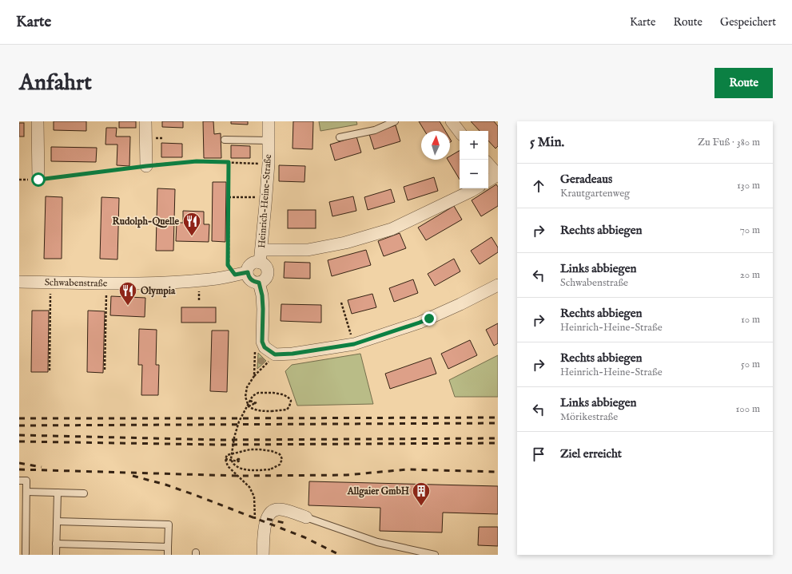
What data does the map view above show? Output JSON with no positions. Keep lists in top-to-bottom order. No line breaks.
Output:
{"streets":{"street":["Heinrich-Heine-Straße","Schwabenstraße"]},"crossings":[["Heinrich-Heine-Straße","Schwabenstraße"]],"places":{"restaurant":["Rudolph-Quelle","Olympia"],"building":["Allgaier GmbH"]},"north":"top","page":{"header":"Karte","nav":["Karte","Route","Gespeichert"],"buttons":"Route","title":"Anfahrt","heading":["5 Min.","Zu Fuß · 380 m"],"map_buttons":["+","−"],"list":[["Geradeaus","Krautgartenweg","130 m"],["Rechts abbiegen","70 m"],["Links abbiegen","Schwabenstraße","20 m"],["Rechts abbiegen","Heinrich-Heine-Straße","10 m"],["Rechts abbiegen","Heinrich-Heine-Straße","50 m"],["Links abbiegen","Mörikestraße","100 m"],"Ziel erreicht"]}}
